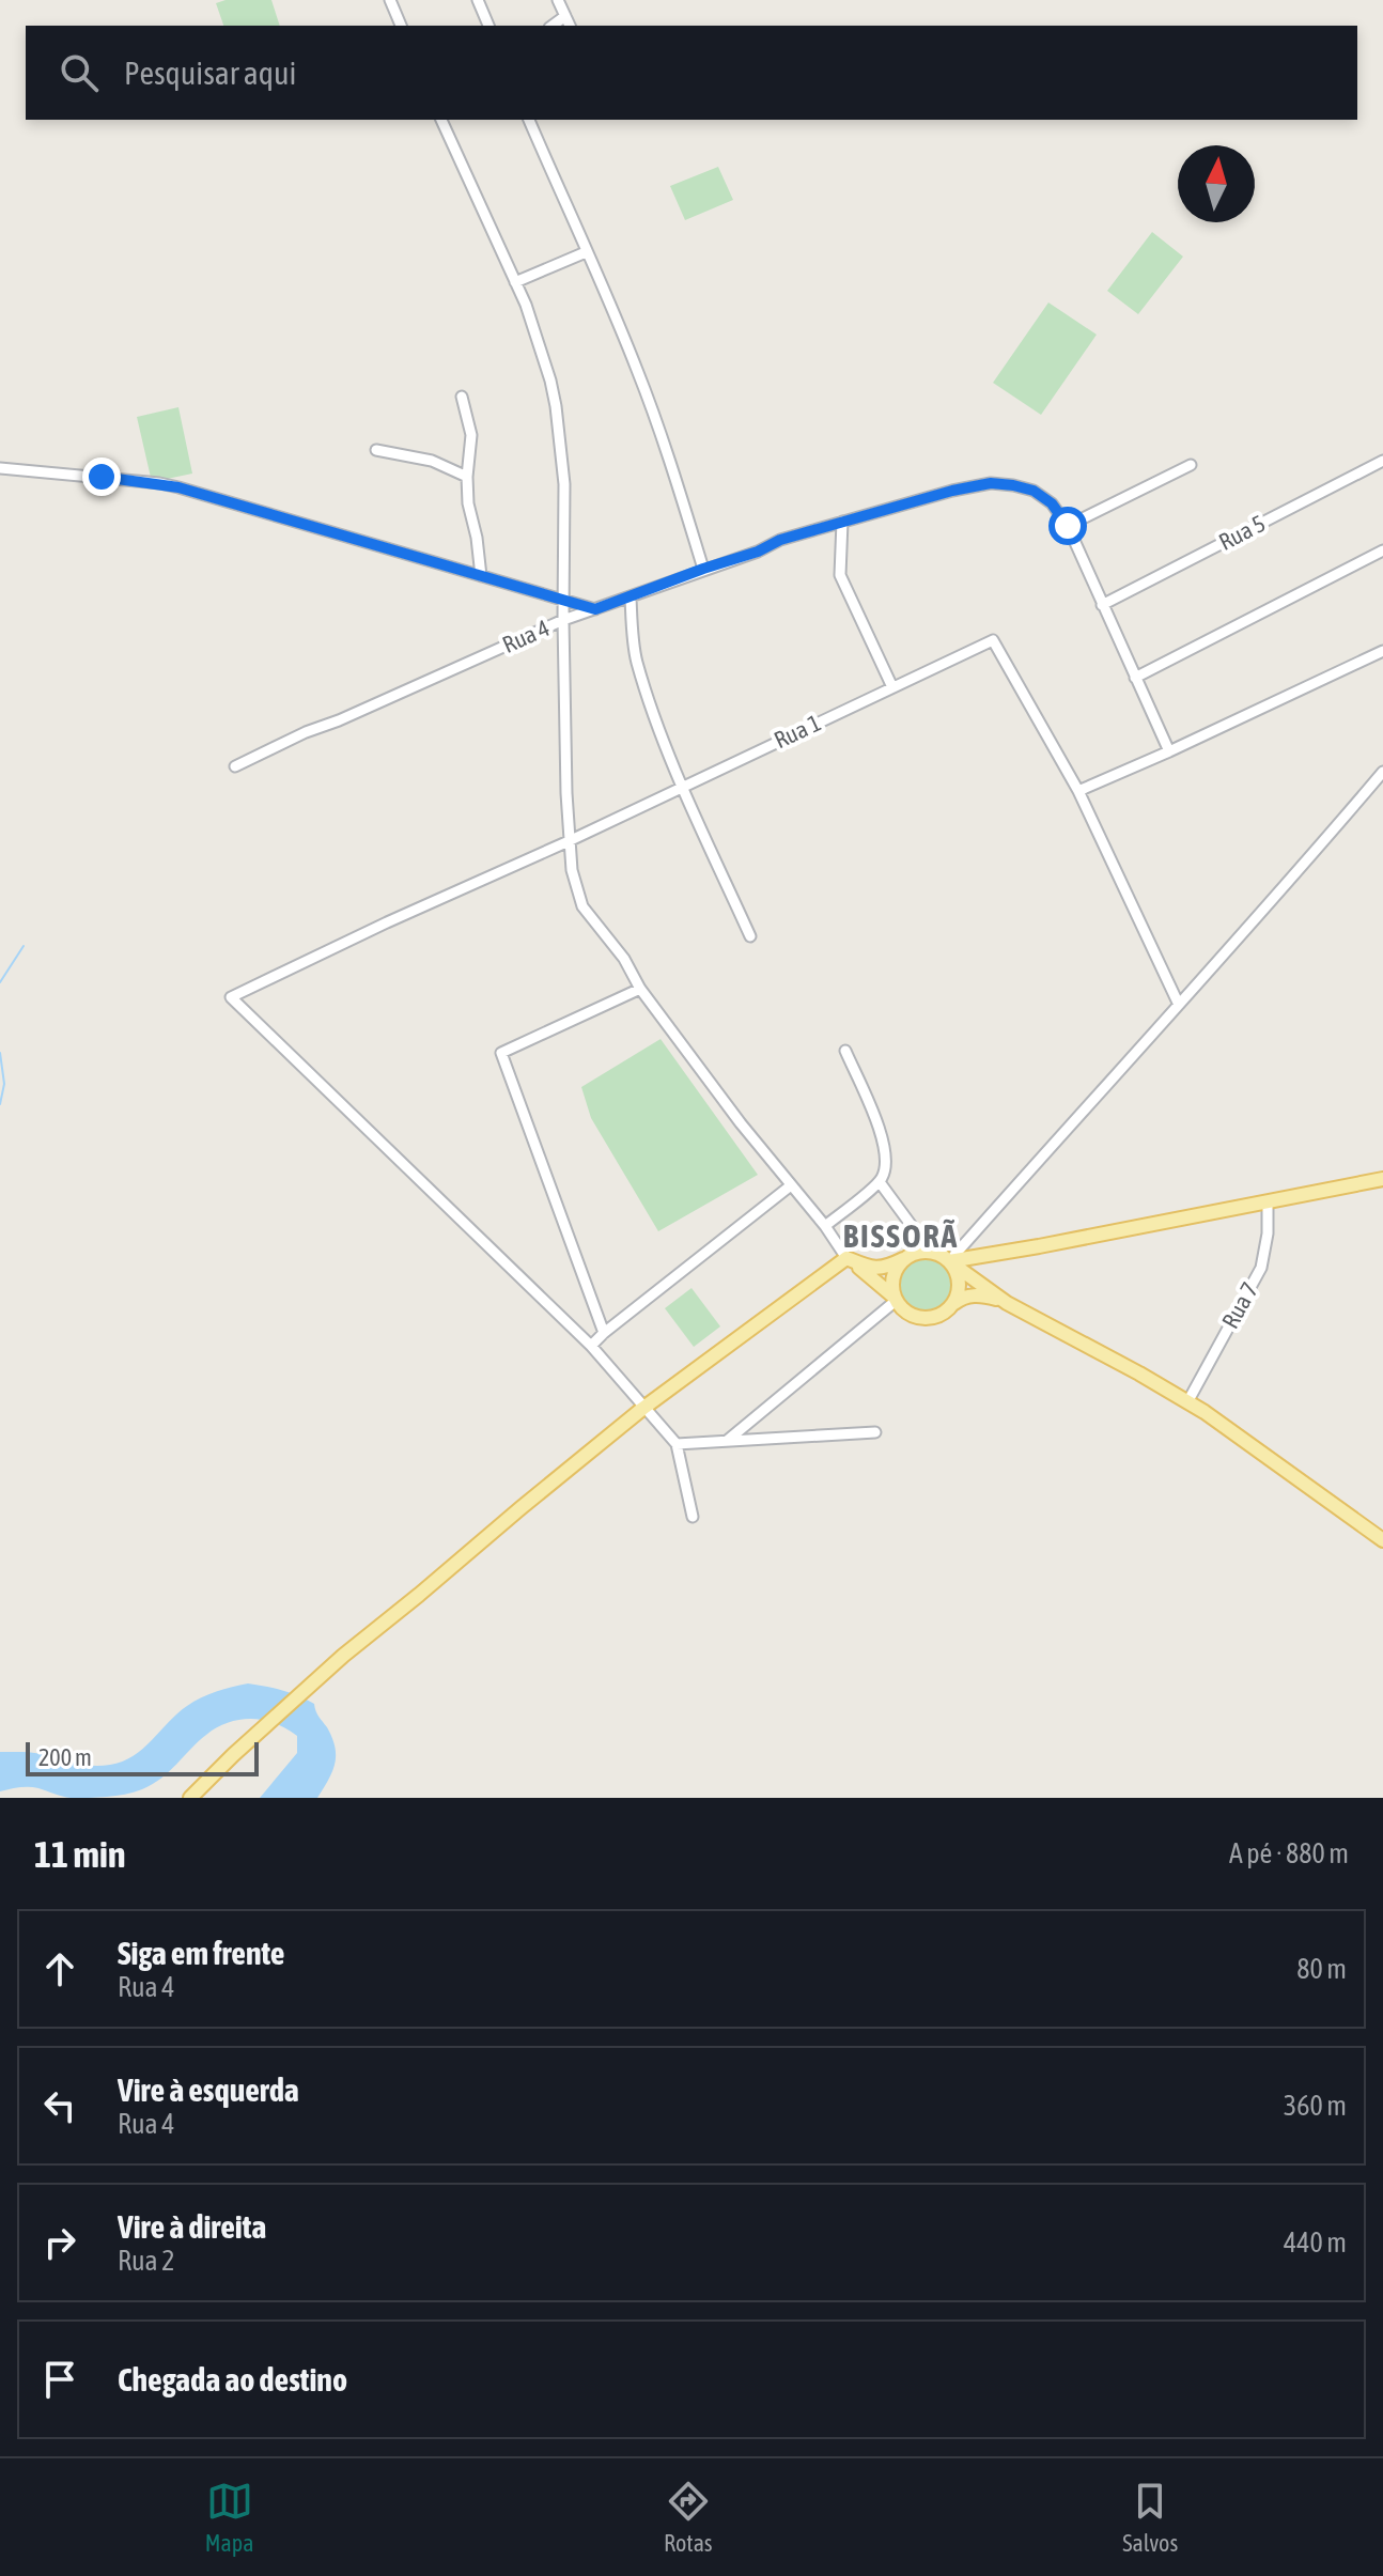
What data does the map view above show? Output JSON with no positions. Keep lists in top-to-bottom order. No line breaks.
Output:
{"streets":{"street":["Rua 5","Rua 4","Rua 1","Rua 7"]},"crossings":[["Rua 5","Rua 4"]],"districts":["BISSORÃ"],"scale_bar":"200 m","north":"top","page":{"search":"Pesquisar aqui","scale":"200 m","heading":["11 min","A pé · 880 m"],"list":[["Siga em frente","Rua 4","80 m"],["Vire à esquerda","Rua 4","360 m"],["Vire à direita","Rua 2","440 m"],"Chegada ao destino"],"nav":["Mapa","Rotas","Salvos"]}}
